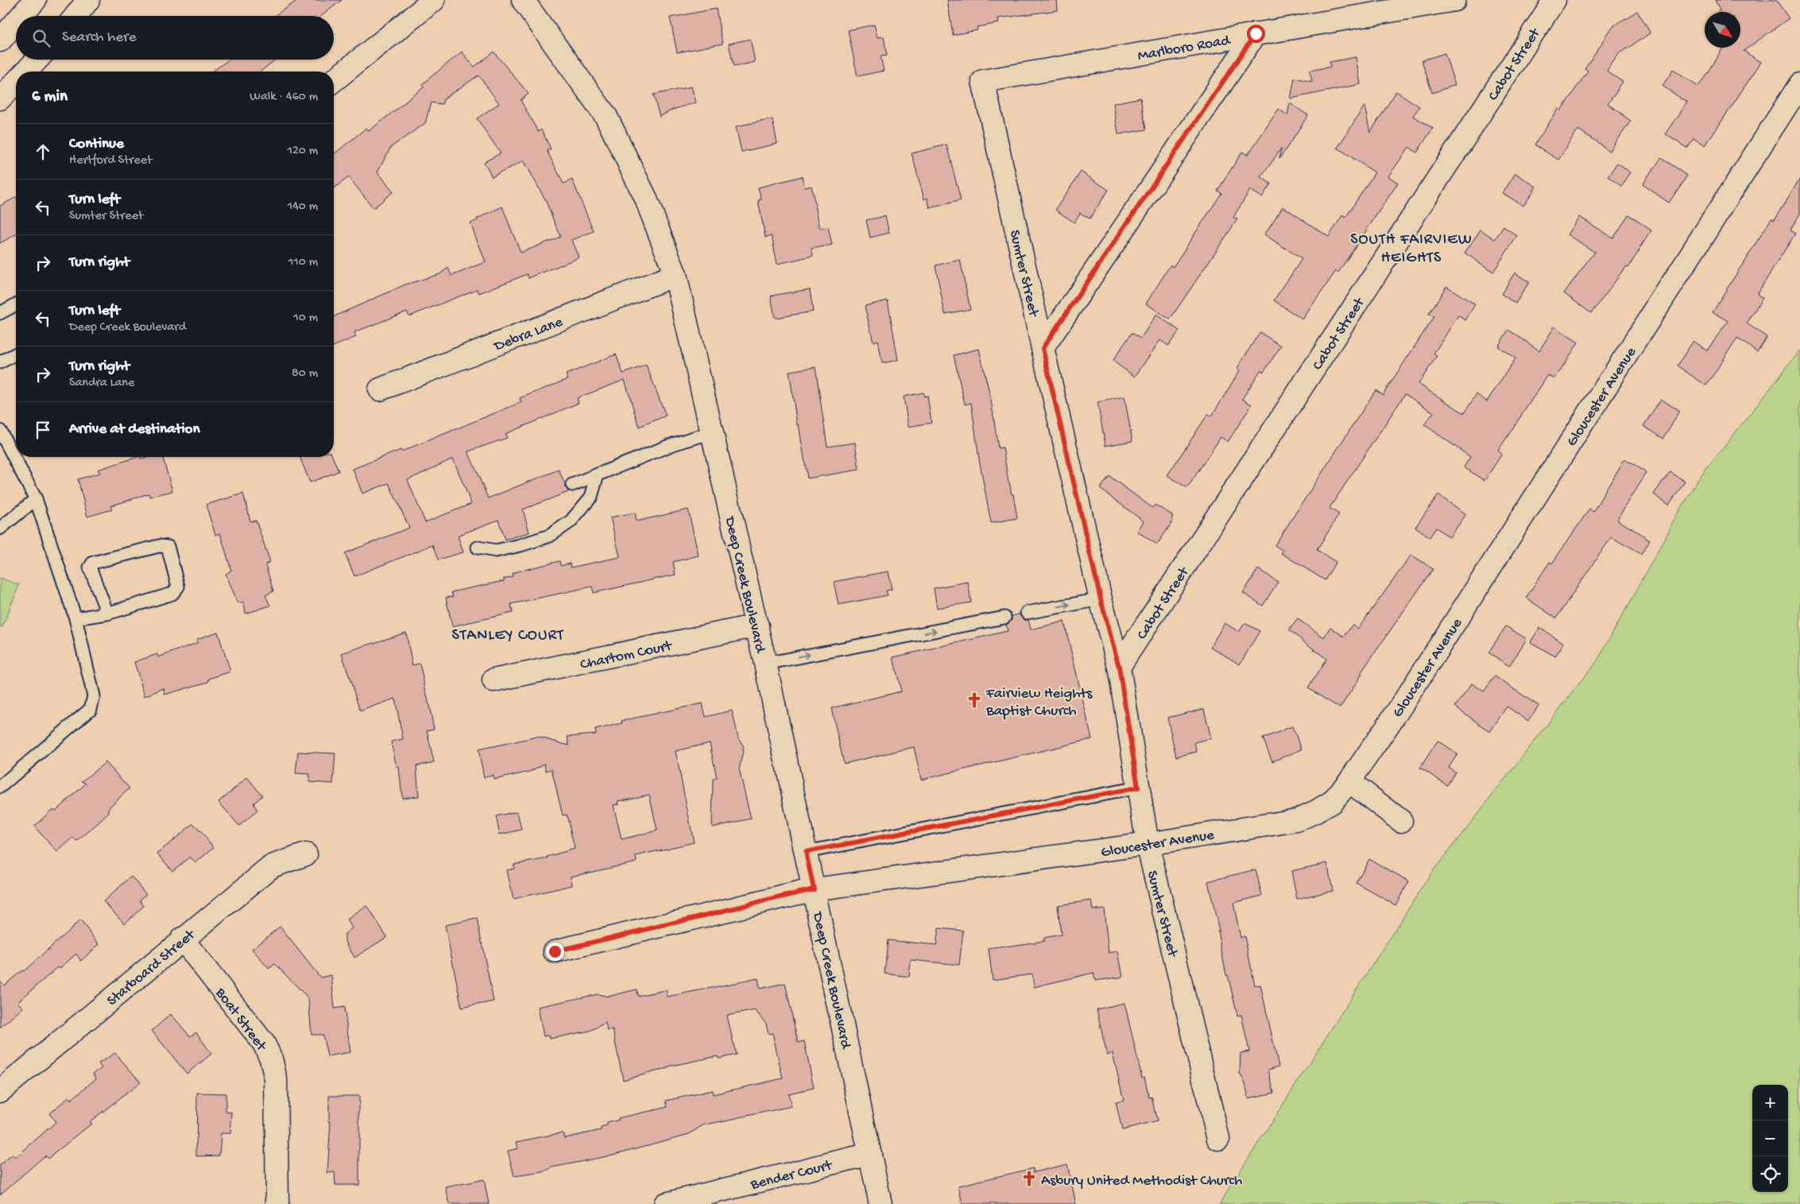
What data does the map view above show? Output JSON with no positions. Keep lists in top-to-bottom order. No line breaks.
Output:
{"streets":{"street":["Marlboro Road","Cabot Street","Sumter Street","Debra Lane","Gloucester Avenue","Deep Creek Boulevard","Chartom Court","Starboard Street","Boat Street","Bender Court"]},"crossings":[["Marlboro Road","Sumter Street"],["Cabot Street","Sumter Street"],["Sumter Street","Gloucester Avenue"],["Debra Lane","Deep Creek Boulevard"],["Gloucester Avenue","Deep Creek Boulevard"],["Deep Creek Boulevard","Chartom Court"],["Deep Creek Boulevard","Bender Court"],["Starboard Street","Boat Street"]],"districts":["SOUTH FAIRVIEW HEIGHTS","STANLEY COURT"],"places":{"church":["Fairview Heights Baptist Church","Asbury United Methodist Church"]},"north":"bottom right","page":{"search":"Search here","heading":["6 min","Walk · 460 m"],"list":[["Continue","Hertford Street","120 m"],["Turn left","Sumter Street","140 m"],["Turn right","110 m"],["Turn left","Deep Creek Boulevard","10 m"],["Turn right","Sandra Lane","80 m"],"Arrive at destination"],"map_buttons":["+","−"]}}
